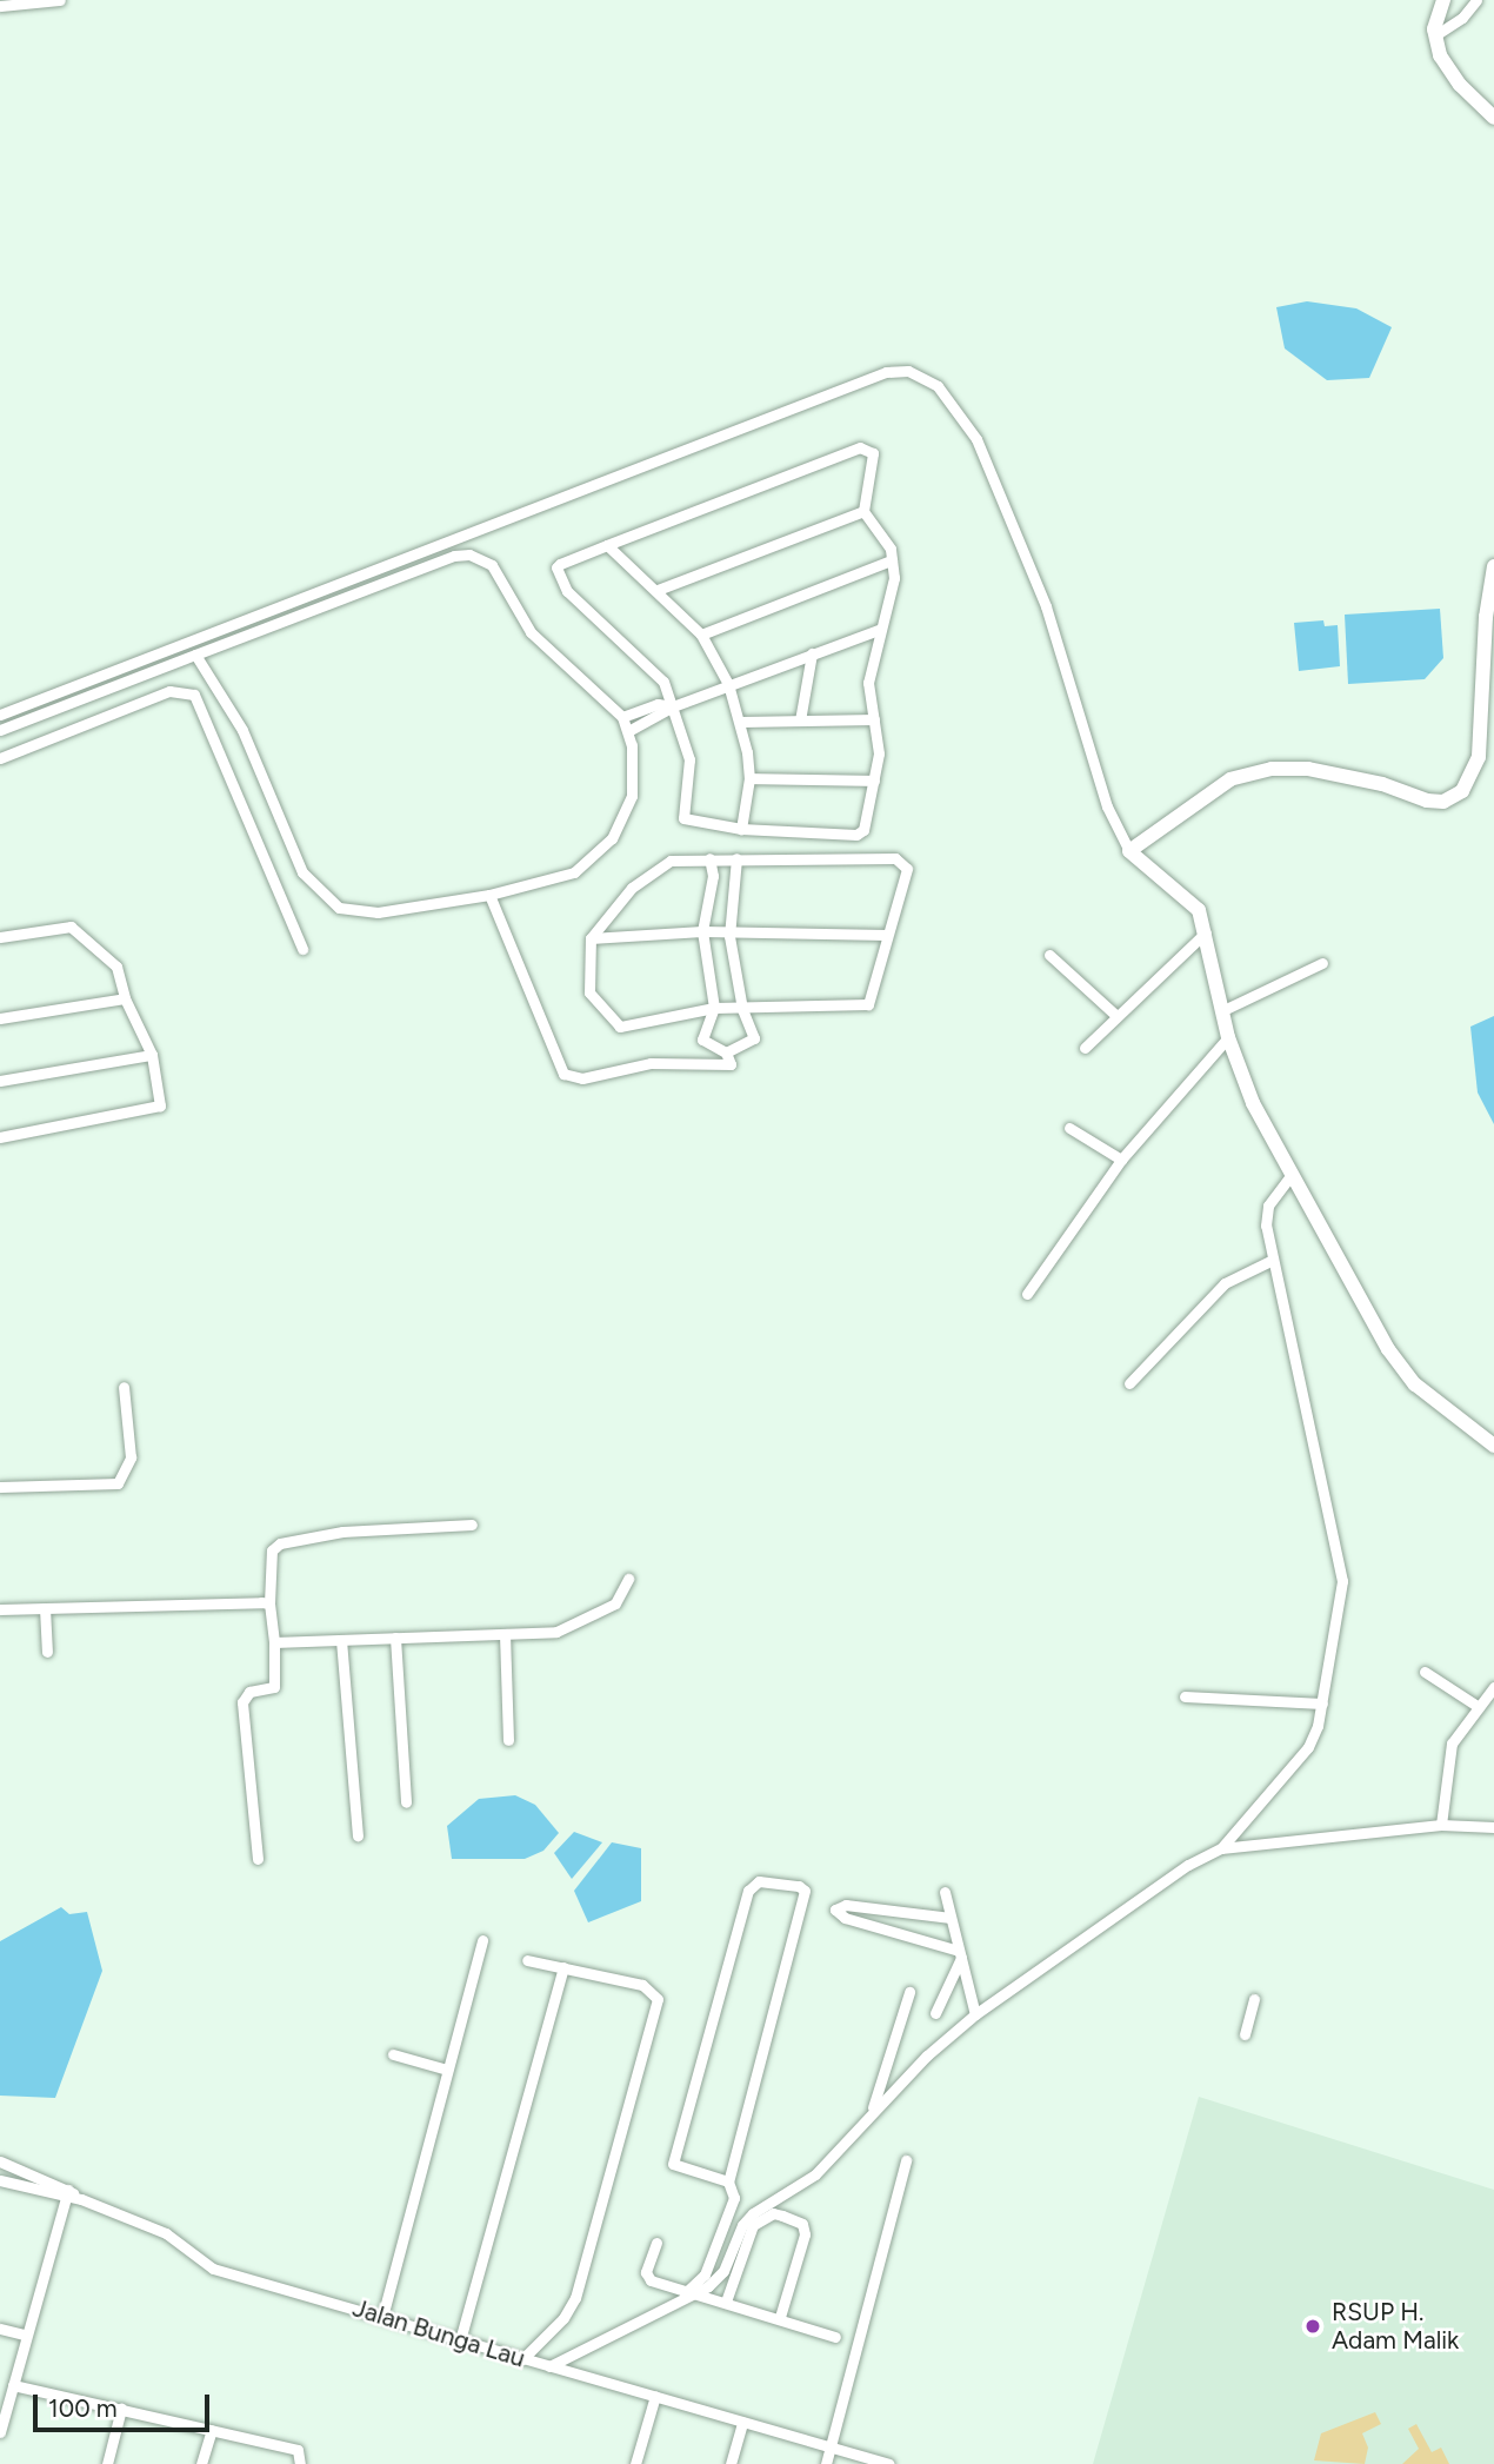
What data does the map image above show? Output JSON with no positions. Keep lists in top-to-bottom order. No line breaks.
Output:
{"streets":{"street":["Jalan Bunga Lau"]},"places":["RSUP H. Adam Malik"],"scale_bar":"100 m"}
